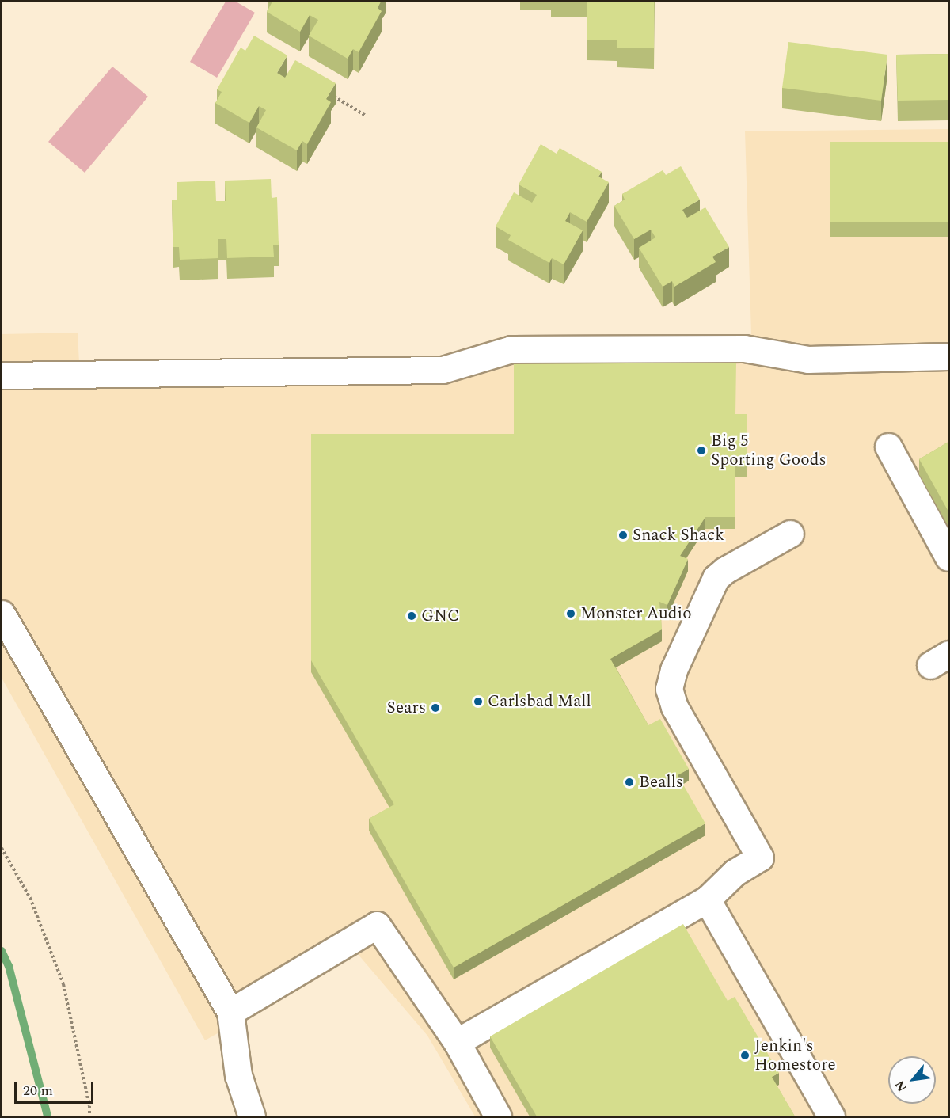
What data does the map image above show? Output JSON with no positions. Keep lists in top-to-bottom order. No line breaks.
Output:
{"places":["Big 5 Sporting Goods","Snack Shack","Monster Audio","GNC","Carlsbad Mall","Sears","Bealls","Jenkin's Homestore"],"scale_bar":"20 m","north":"bottom left"}
